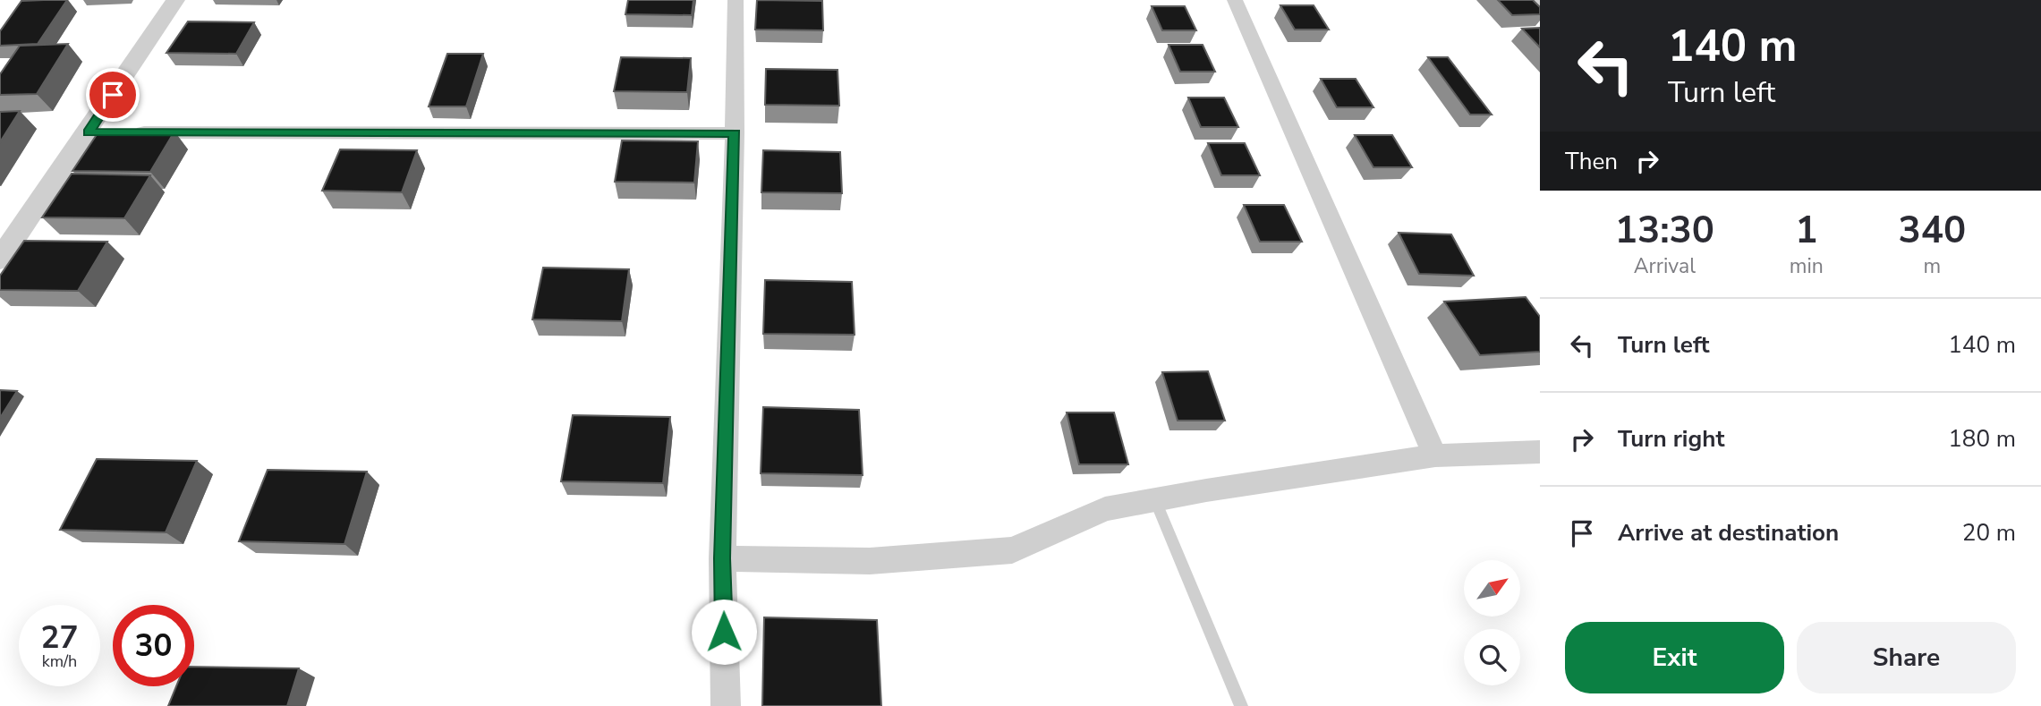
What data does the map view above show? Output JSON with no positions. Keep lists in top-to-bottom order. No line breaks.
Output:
{"north":"top right","page":{"turn":["140 m","Turn left"],"then":"Then","eta":["13:30","Arrival","1","min","340","m"],"list":[{"name":"Turn left","value":"140 m"},{"name":"Turn right","value":"180 m"},{"name":"Arrive at destination","value":"20 m"}],"speed":"27 km/h","limit":"30","buttons":["Exit","Share"]}}
